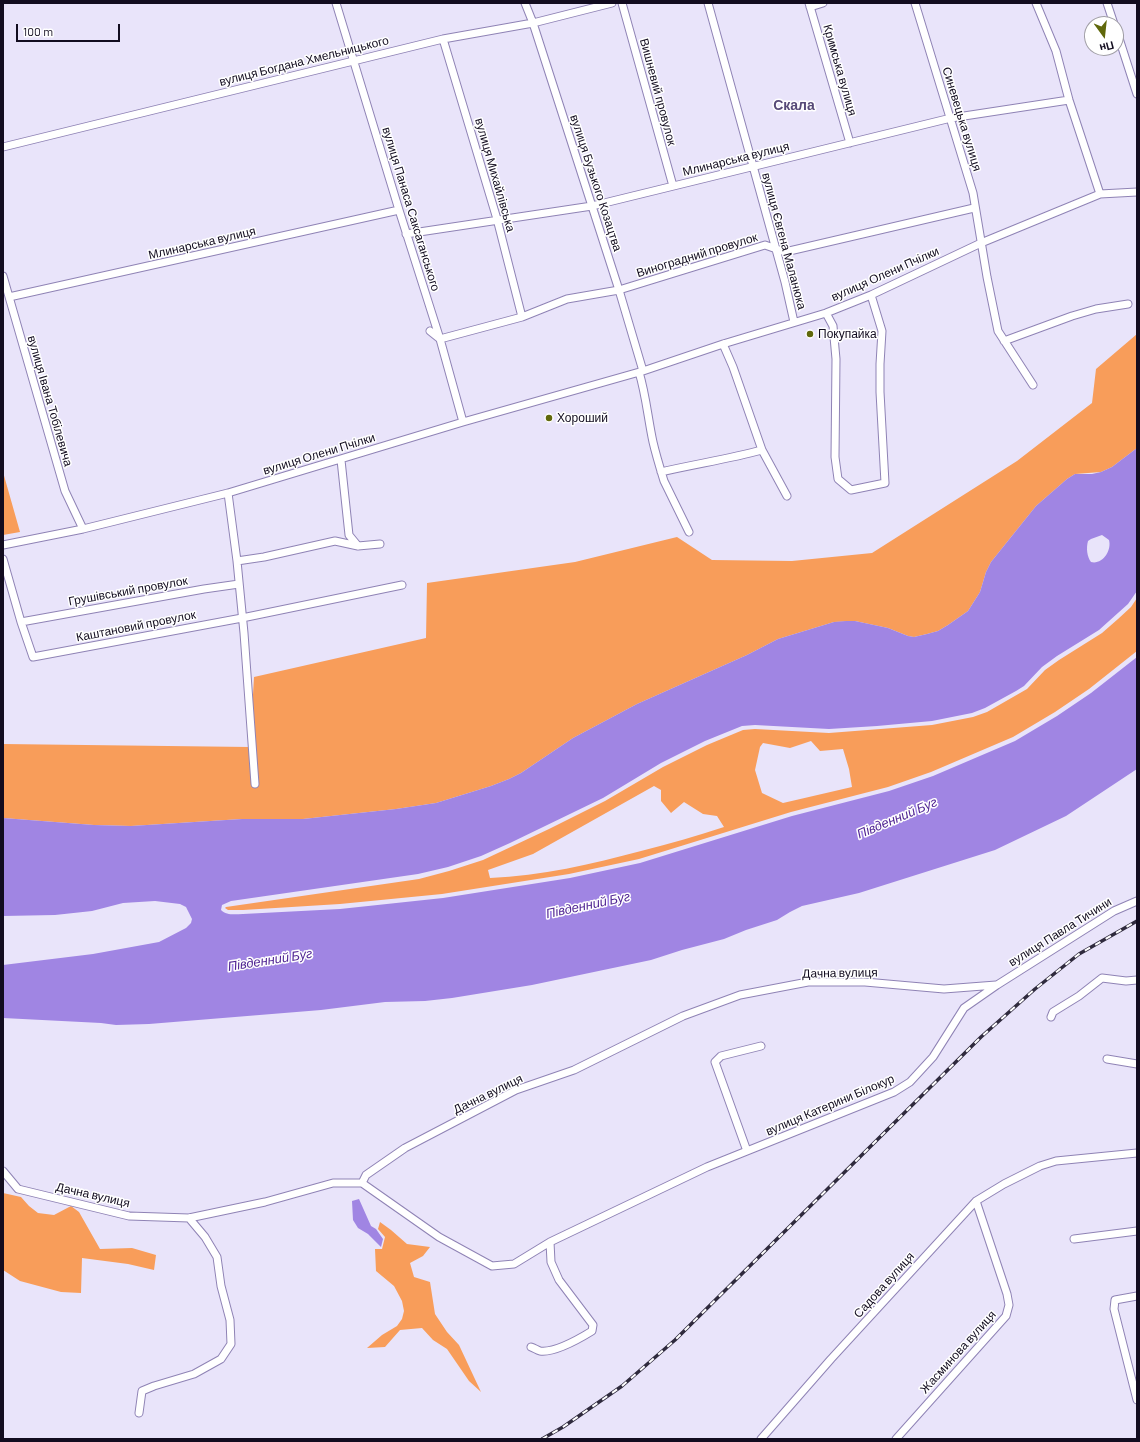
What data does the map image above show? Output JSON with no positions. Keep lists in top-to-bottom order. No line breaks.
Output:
{"streets":{"street":["вулиця Богдана Хмельницького","Кримська вулиця","Вишневий провулок","Синевецька вулиця","Млинарська вулиця","вулиця Михайлівська","вулиця Бузького Козацтва","вулиця Панаса Саксаганського","вулиця Євгена Маланюка","Виноградний провулок","вулиця Олени Пчілки","вулиця Івана Тобілевича","Грушівський провулок","Каштановий провулок","вулиця Павла Тичини","Дачна вулиця","вулиця Катерини Білокур","Садова вулиця","Жасминова вулиця"]},"crossings":[["вулиця Богдана Хмельницького","вулиця Михайлівська"],["вулиця Богдана Хмельницького","вулиця Бузького Козацтва"],["вулиця Богдана Хмельницького","вулиця Панаса Саксаганського"],["Кримська вулиця","Млинарська вулиця"],["Вишневий провулок","Млинарська вулиця"],["Синевецька вулиця","Млинарська вулиця"],["Синевецька вулиця","Виноградний провулок"],["Синевецька вулиця","вулиця Олени Пчілки"],["Млинарська вулиця","вулиця Михайлівська"],["Млинарська вулиця","вулиця Бузького Козацтва"],["Млинарська вулиця","вулиця Панаса Саксаганського"],["Млинарська вулиця","вулиця Євгена Маланюка"],["Млинарська вулиця","вулиця Івана Тобілевича"],["вулиця Михайлівська","Виноградний провулок"],["вулиця Бузького Козацтва","Виноградний провулок"],["вулиця Бузького Козацтва","вулиця Олени Пчілки"],["вулиця Панаса Саксаганського","Виноградний провулок"],["вулиця Панаса Саксаганського","вулиця Олени Пчілки"],["вулиця Євгена Маланюка","Виноградний провулок"],["вулиця Євгена Маланюка","вулиця Олени Пчілки"],["вулиця Олени Пчілки","вулиця Івана Тобілевича"],["Грушівський провулок","Каштановий провулок"],["вулиця Павла Тичини","Дачна вулиця"],["вулиця Павла Тичини","вулиця Катерини Білокур"],["Дачна вулиця","вулиця Катерини Білокур"],["Садова вулиця","Жасминова вулиця"]],"districts":["Скала"],"water":["Південний Буг"],"places":["Покупайка","Хороший"],"scale_bar":"100 m","north":"bottom"}
